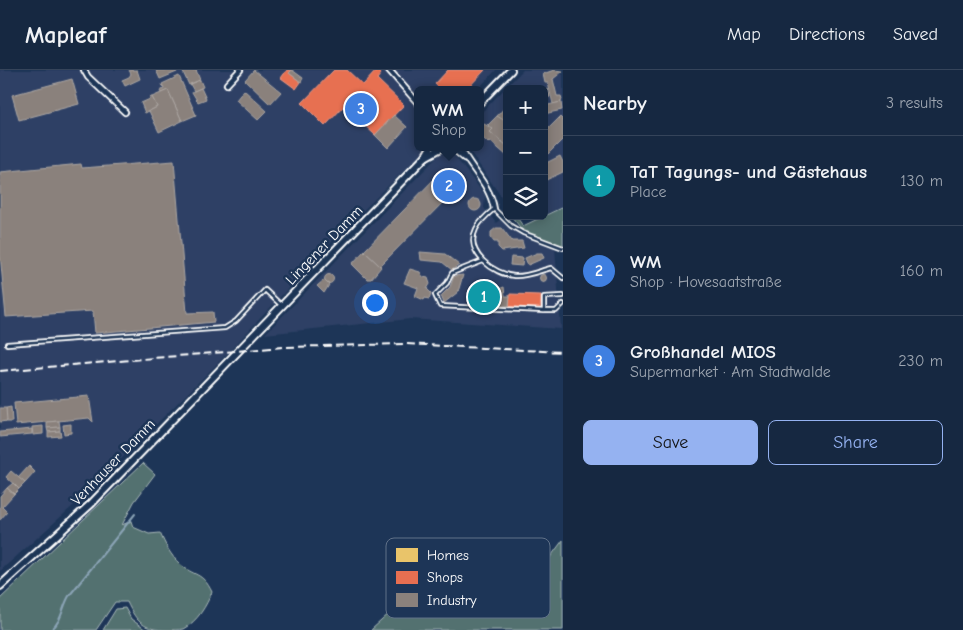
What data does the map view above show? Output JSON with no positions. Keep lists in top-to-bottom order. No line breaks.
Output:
{"streets":{"main road":["Lingener Damm","Venhauser Damm"]},"crossings":[["Lingener Damm","Venhauser Damm"]],"legend":["Homes","Shops","Industry"],"page":{"header":"Mapleaf","nav":["Map","Directions","Saved"],"heading":["Nearby","3 results"],"map_buttons":["+","−"],"popup":["WM","Shop"],"pins":["3","2","1"],"list":[{"mark":"1","name":"TaT Tagungs- und Gästehaus","note":"Place","value":"130 m"},{"mark":"2","name":"WM","note":"Shop · Hovesaatstraße","value":"160 m"},{"mark":"3","name":"Großhandel MIOS","note":"Supermarket · Am Stadtwalde","value":"230 m"}],"buttons":["Save","Share"]}}
